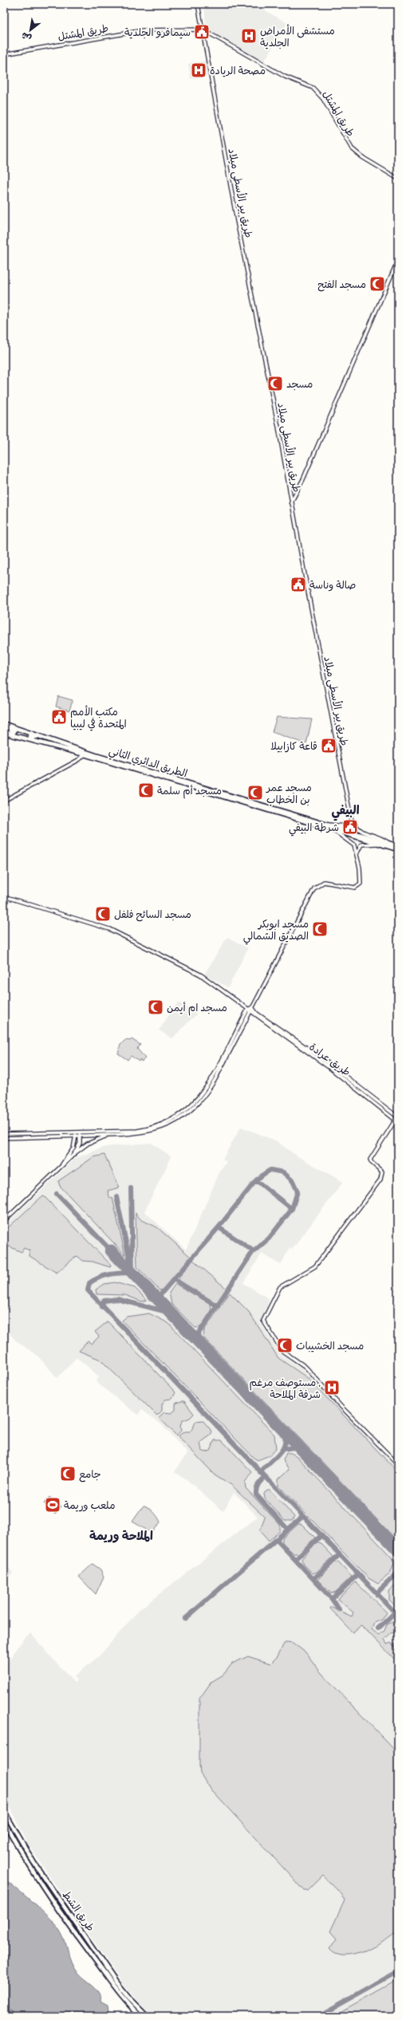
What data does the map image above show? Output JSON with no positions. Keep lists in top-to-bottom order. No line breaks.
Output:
{"streets":{"highway":["الطريق الدائري الثاني","طريق الشط"],"main road":["طريق المشتل","طريق بير الأسطى ميلاد","طريق عرادة"]},"crossings":[["طريق المشتل","طريق بير الأسطى ميلاد"],["طريق بير الأسطى ميلاد","الطريق الدائري الثاني"]],"districts":["البيفي","الملاحة وريمة"],"places":{"public building":["سيمافرو الجلدية","صالة وناسة","مكتب الأمم المتحدة في ليبيا","قاعة كازابيلا","شرطة البيفي"],"hospital":["مستشفى الأمراض الجلدية","مصحة الريادة","مستوصف مرغم , شرفة الملاحة"],"mosque":["مسجد الفتح","مسجد","مسجد أم سلمة","مسجد عمر بن الخطاب","مسجد السائح فلفل","مسجد ابوبكر الصديق الشمالي","مسجد ام أيمن","مسجد الخشيبات","جامع"],"sports":["ملعب وريمة"]},"north":"bottom left"}
